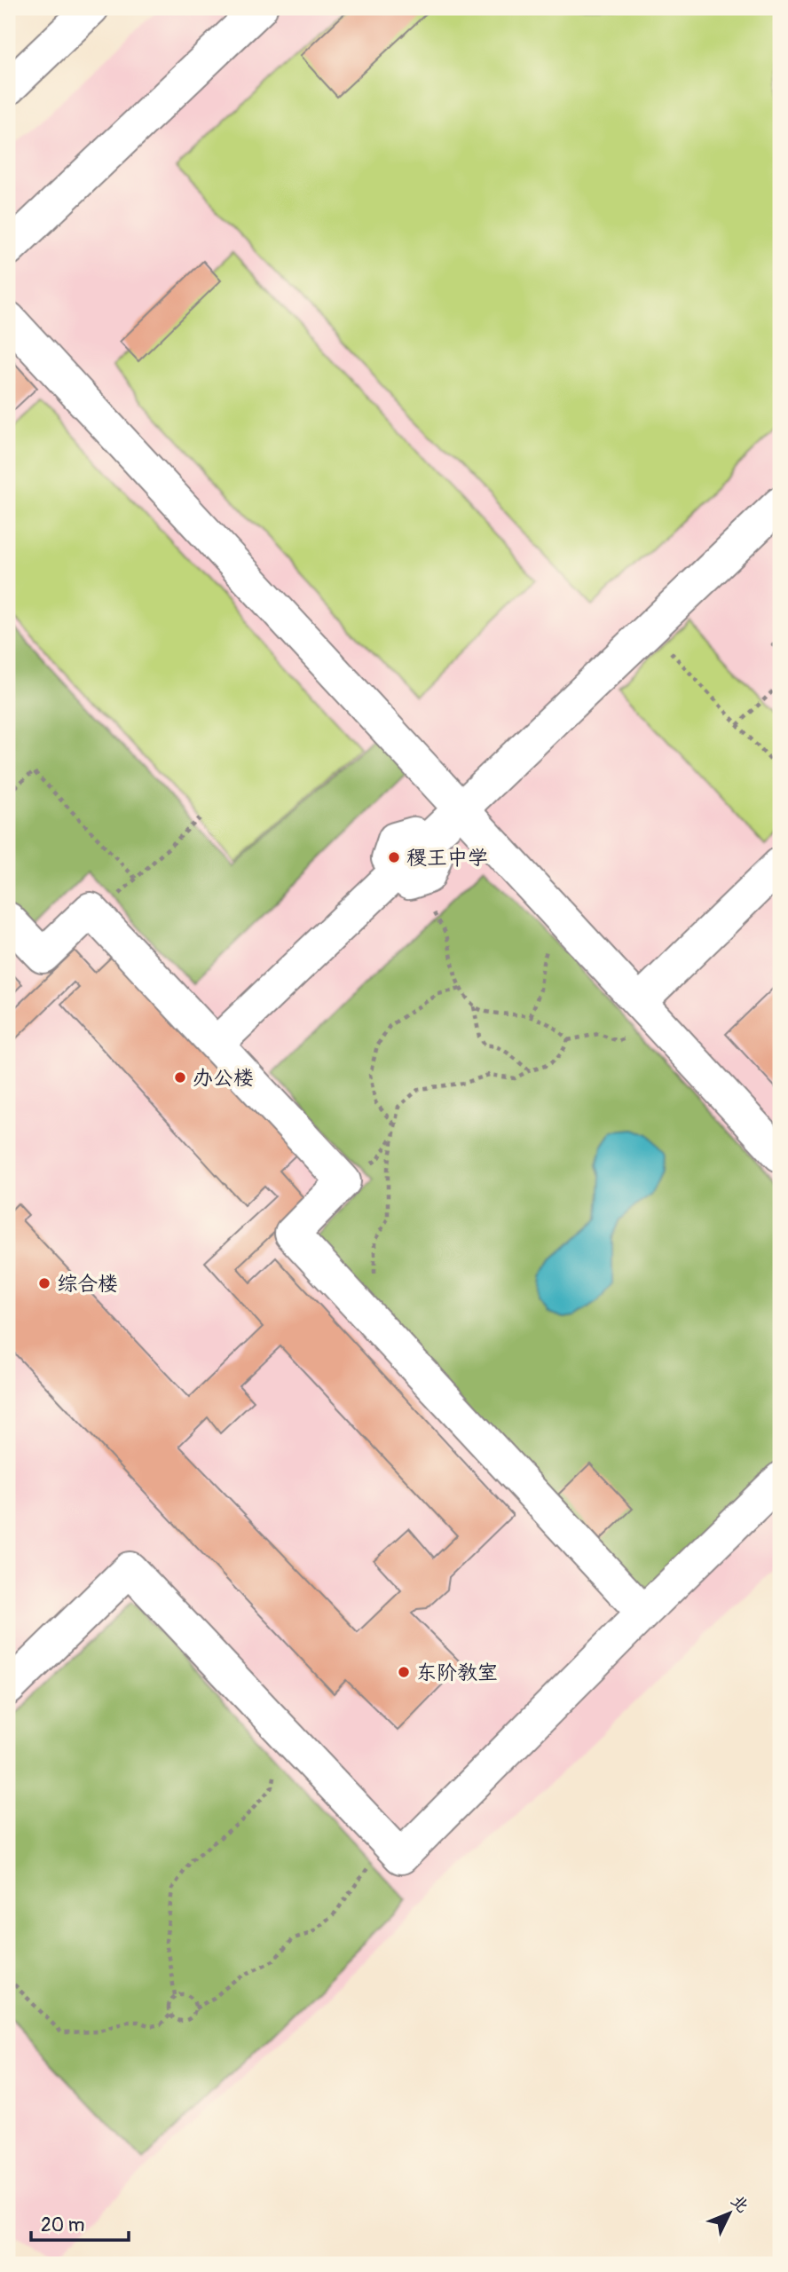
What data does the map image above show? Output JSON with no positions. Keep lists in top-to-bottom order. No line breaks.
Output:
{"places":["稷王中学","办公楼","综合楼","东阶教室"],"scale_bar":"20 m","north":"top right"}
